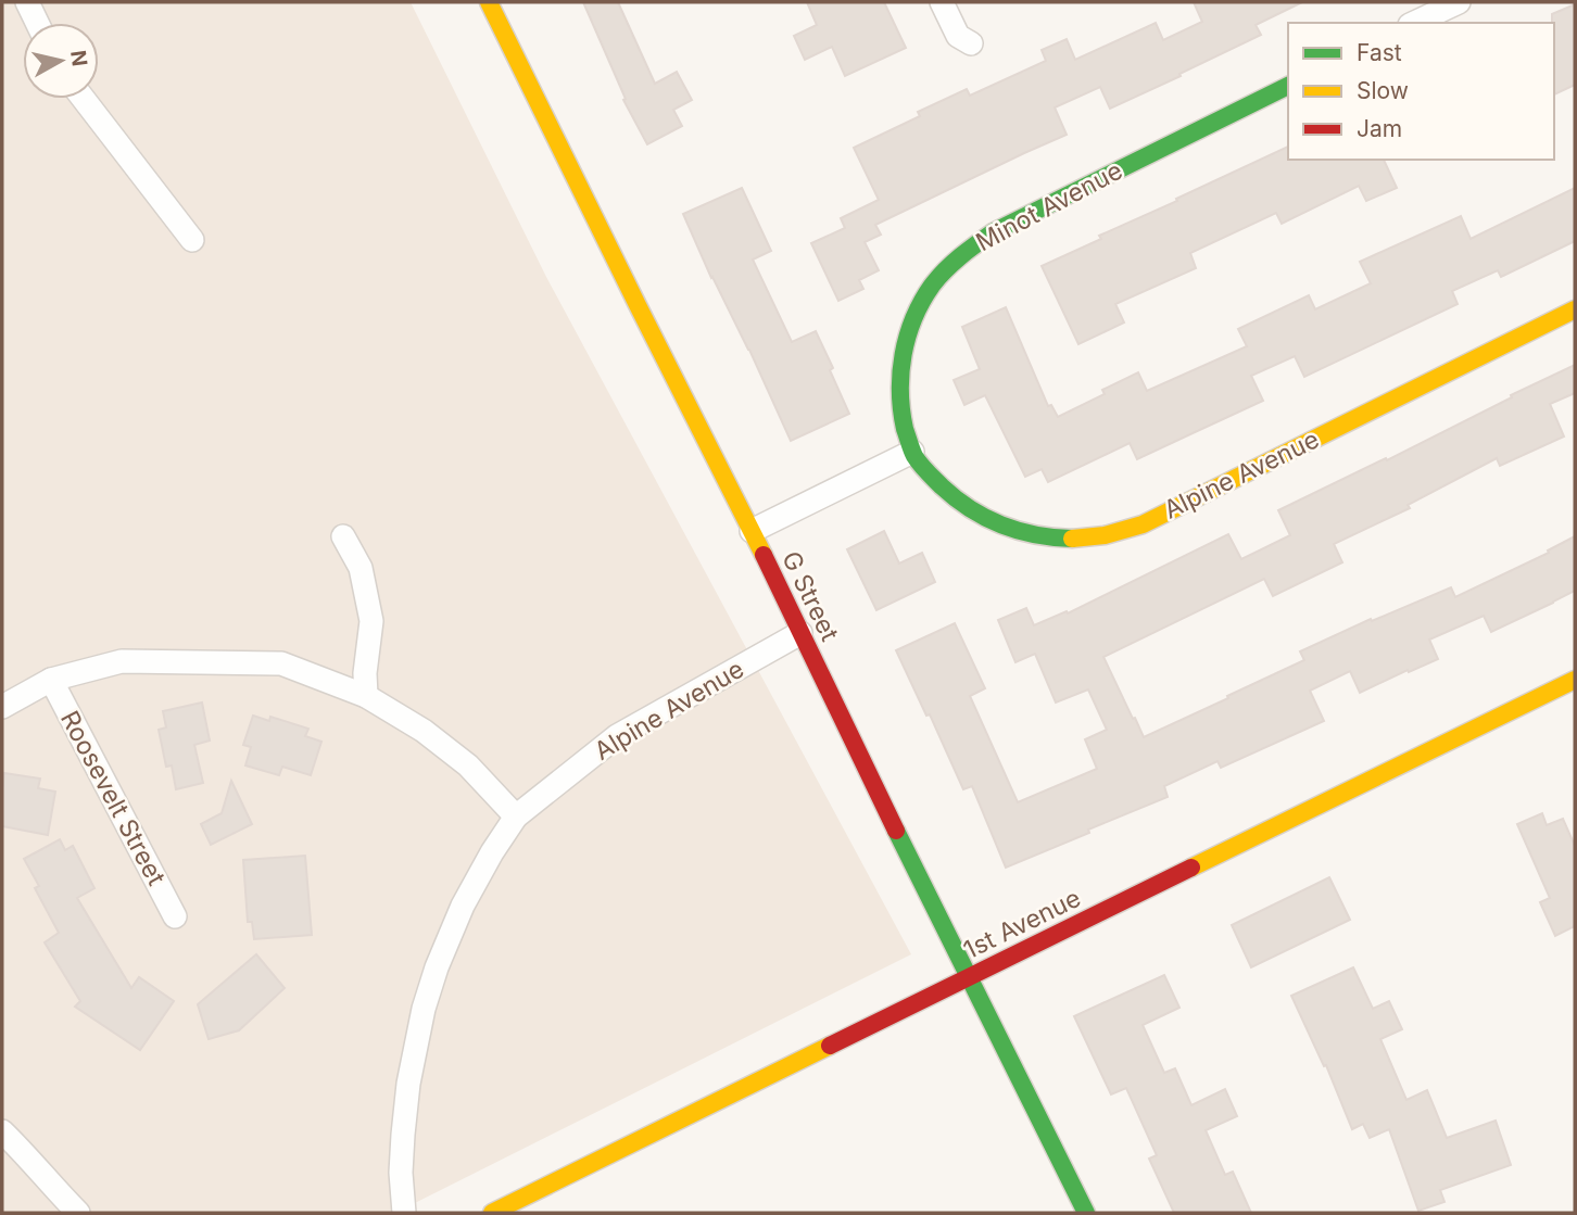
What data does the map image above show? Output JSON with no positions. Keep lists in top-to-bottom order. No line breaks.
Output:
{"streets":{"street":["Minot Avenue","Alpine Avenue","G Street","Roosevelt Street","1st Avenue"]},"crossings":[["Minot Avenue","Alpine Avenue"],["Alpine Avenue","G Street"],["G Street","1st Avenue"]],"legend":["Fast","Slow","Jam"],"north":"right"}
